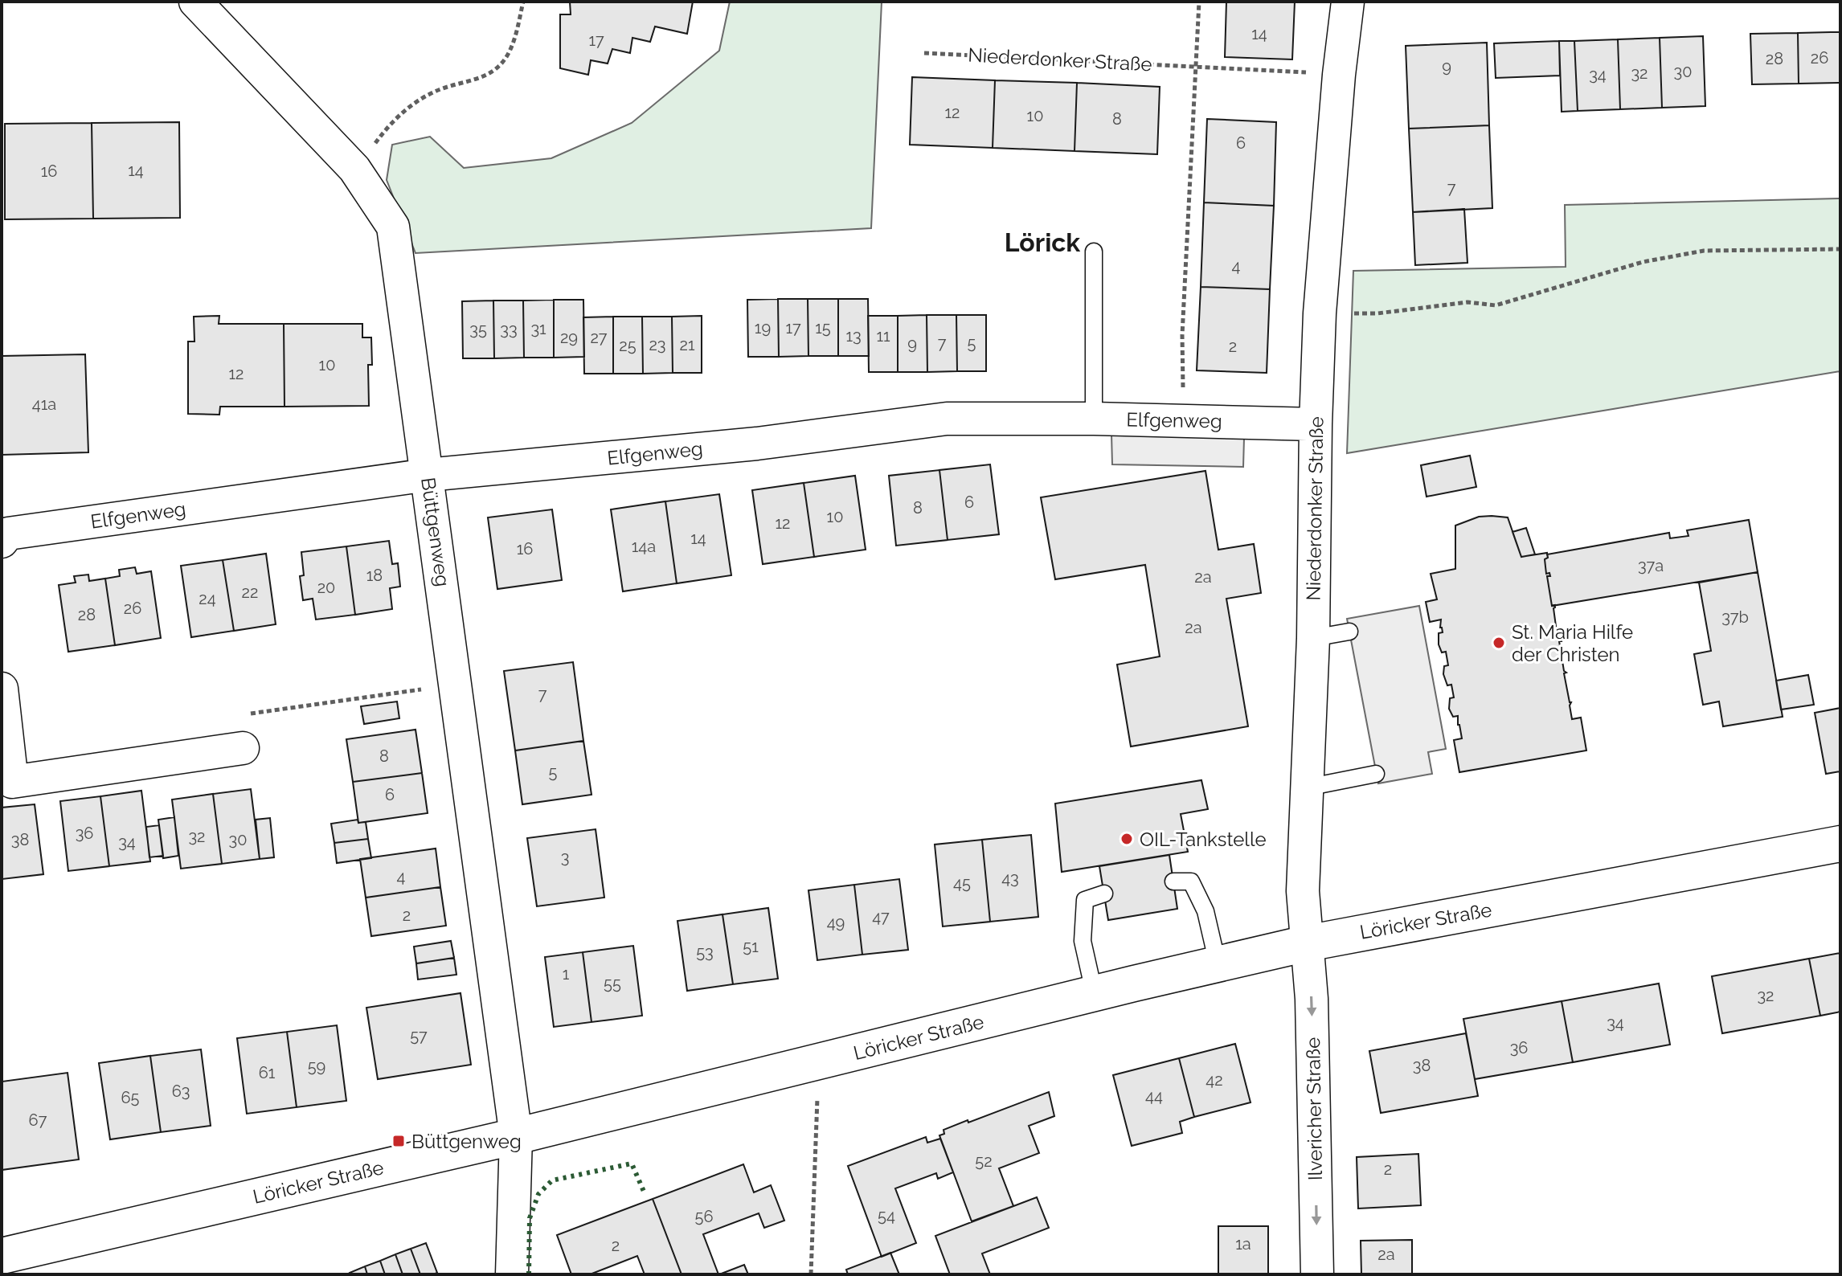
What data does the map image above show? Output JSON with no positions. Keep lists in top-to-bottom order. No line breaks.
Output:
{"streets":{"street":["Niederdonker Straße","Elfgenweg","Büttgenweg","Löricker Straße","Ilvericher Straße"]},"crossings":[["Niederdonker Straße","Elfgenweg"],["Niederdonker Straße","Löricker Straße"],["Niederdonker Straße","Ilvericher Straße"],["Elfgenweg","Büttgenweg"],["Büttgenweg","Löricker Straße"],["Löricker Straße","Ilvericher Straße"]],"one_way":["Ilvericher Straße"],"districts":["Lörick"],"places":{"other":["St. Maria Hilfe der Christen","OIL-Tankstelle"],"transit":["Büttgenweg"]},"house_numbers":["14","17","26","28","9","30","32","34","12","10","8","6","14","16","7","4","19","17","15","31","35","33","13","11","29","27","7","5","9","23","21","25","2","10","12","41a","6","8","10","12","14","14a","16","37a","18","2a","20","22","24","26","28","37b","2a","7","8","5","6","36","32","38","30","34","3","4","43","45","2","47","49","51","53","1","55","32","34","57","36","38","59","61","42","63","44","65","67","52","2","54","56","1a","2","2a"]}
